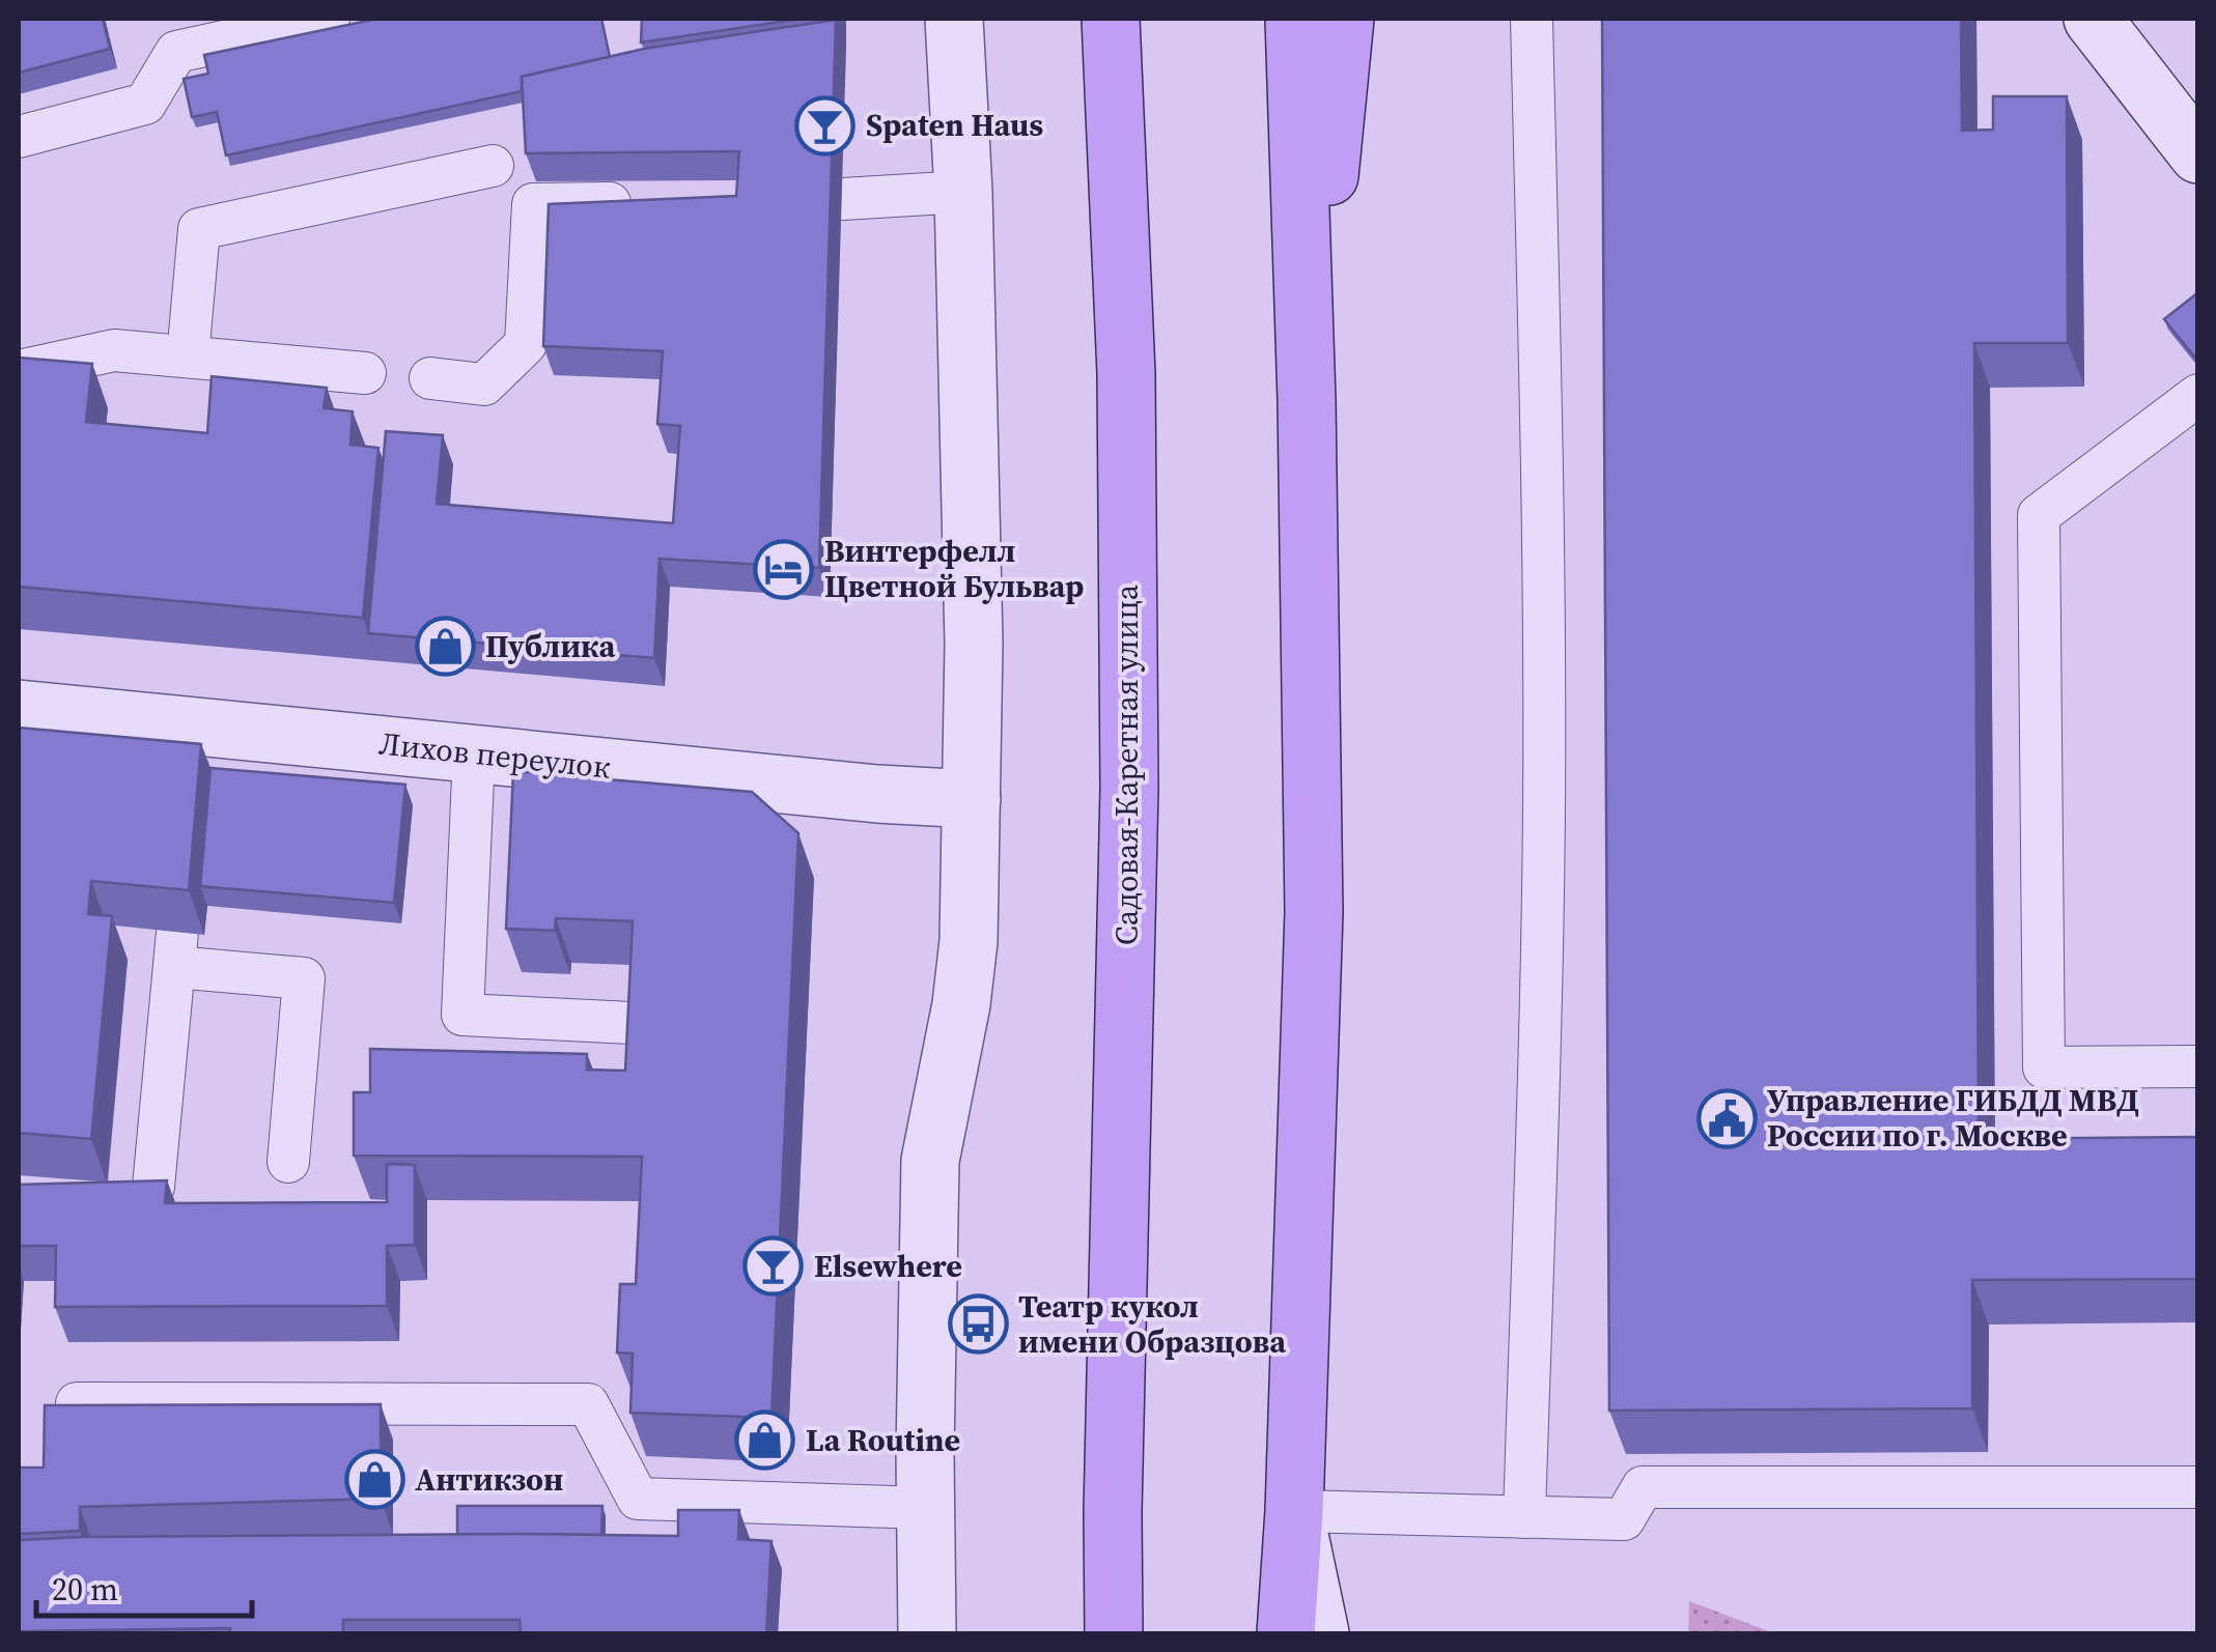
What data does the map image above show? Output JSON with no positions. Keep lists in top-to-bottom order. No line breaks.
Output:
{"streets":{"main road":["Садовая-Каретная улица"],"street":["Лихов переулок"]},"places":{"bar":["Spaten Haus","Elsewhere"],"hotel":["Винтерфелл Цветной Бульвар"],"shop":["Публика","La Routine","Антикзон"],"public building":["Управление ГИБДД МВД России по г. Москве"],"bus stop":["Театр кукол имени Образцова"]},"scale_bar":"20 m"}
